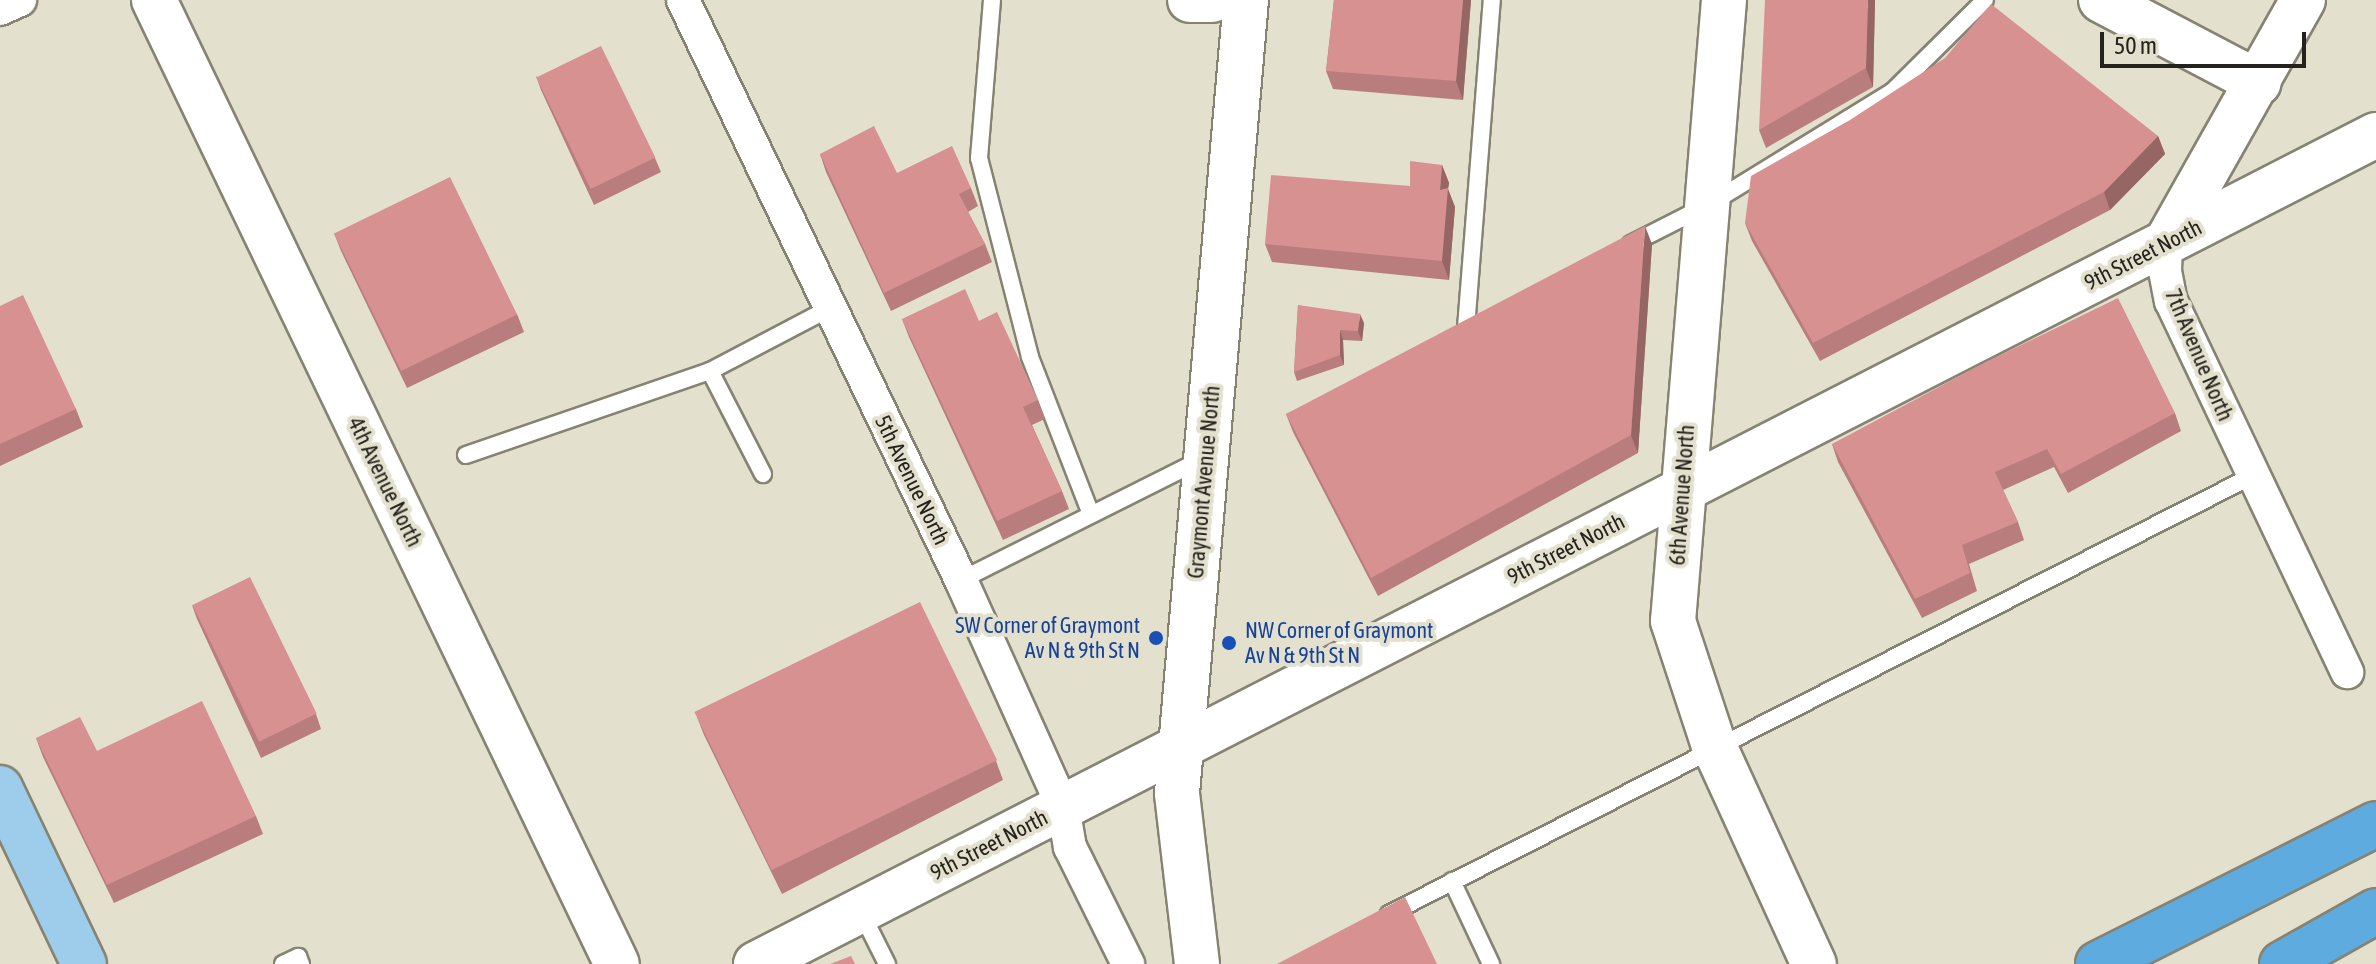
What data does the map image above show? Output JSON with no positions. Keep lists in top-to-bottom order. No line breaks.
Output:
{"streets":{"main road":["9th Street North","4th Avenue North","Graymont Avenue North","6th Avenue North"],"street":["7th Avenue North","5th Avenue North"]},"crossings":[["9th Street North","7th Avenue North"],["9th Street North","5th Avenue North"],["9th Street North","Graymont Avenue North"],["9th Street North","6th Avenue North"]],"places":["SW Corner of Graymont Av N & 9th St N","NW Corner of Graymont Av N & 9th St N"],"scale_bar":"50 m"}
